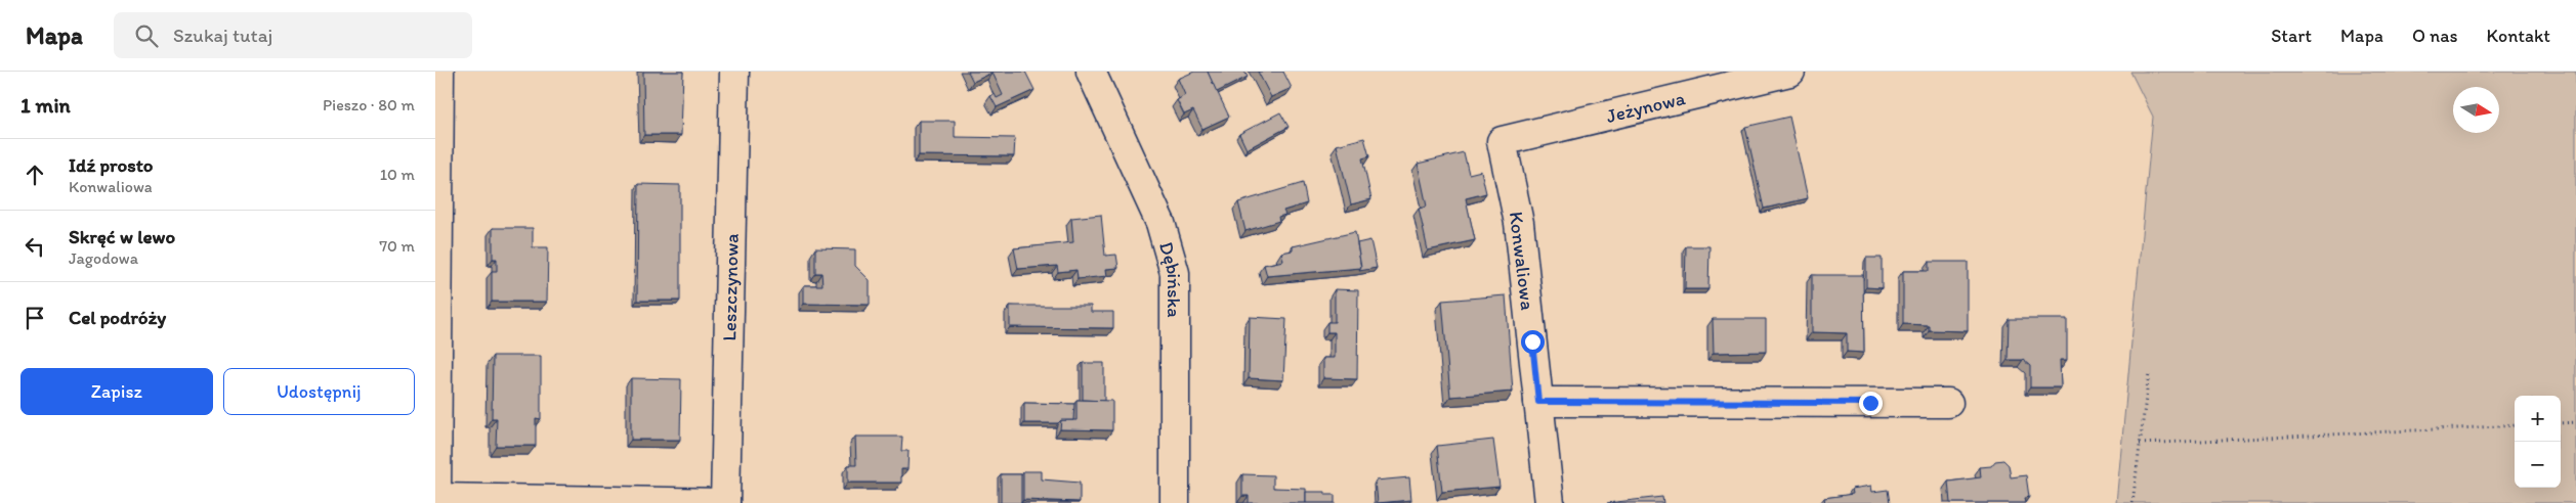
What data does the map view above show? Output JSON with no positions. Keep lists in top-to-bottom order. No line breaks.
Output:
{"streets":{"street":["Jeżynowa","Konwaliowa","Dębińska","Leszczynowa"]},"crossings":[["Jeżynowa","Konwaliowa"]],"north":"right","page":{"header":"Mapa","search":"Szukaj tutaj","nav":["Start","Mapa","O nas","Kontakt"],"heading":["1 min","Pieszo · 80 m"],"list":[["Idź prosto","Konwaliowa","10 m"],["Skręć w lewo","Jagodowa","70 m"],"Cel podróży"],"buttons":["Zapisz","Udostępnij"],"map_buttons":["+","−"]}}
